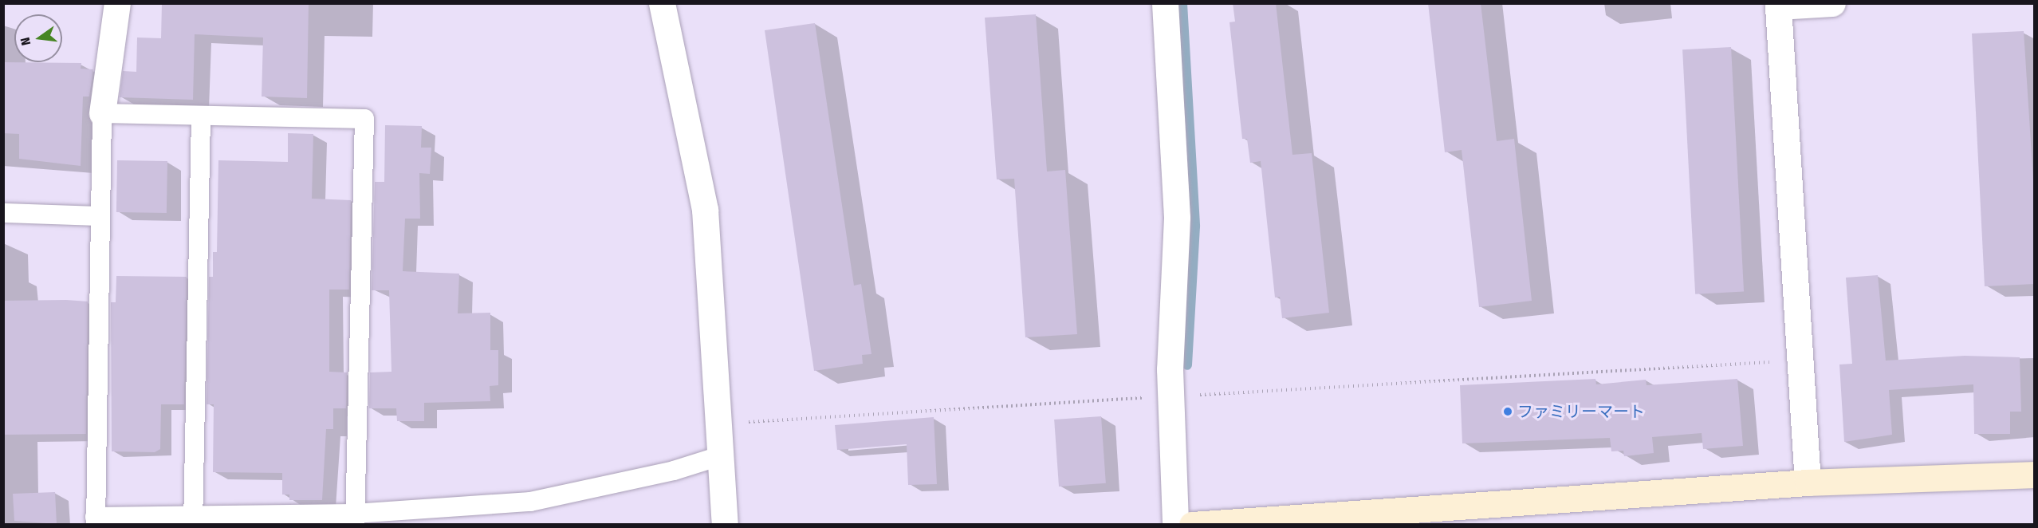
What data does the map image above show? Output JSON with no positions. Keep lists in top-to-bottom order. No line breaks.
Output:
{"places":["ファミリーマート"],"north":"left"}
